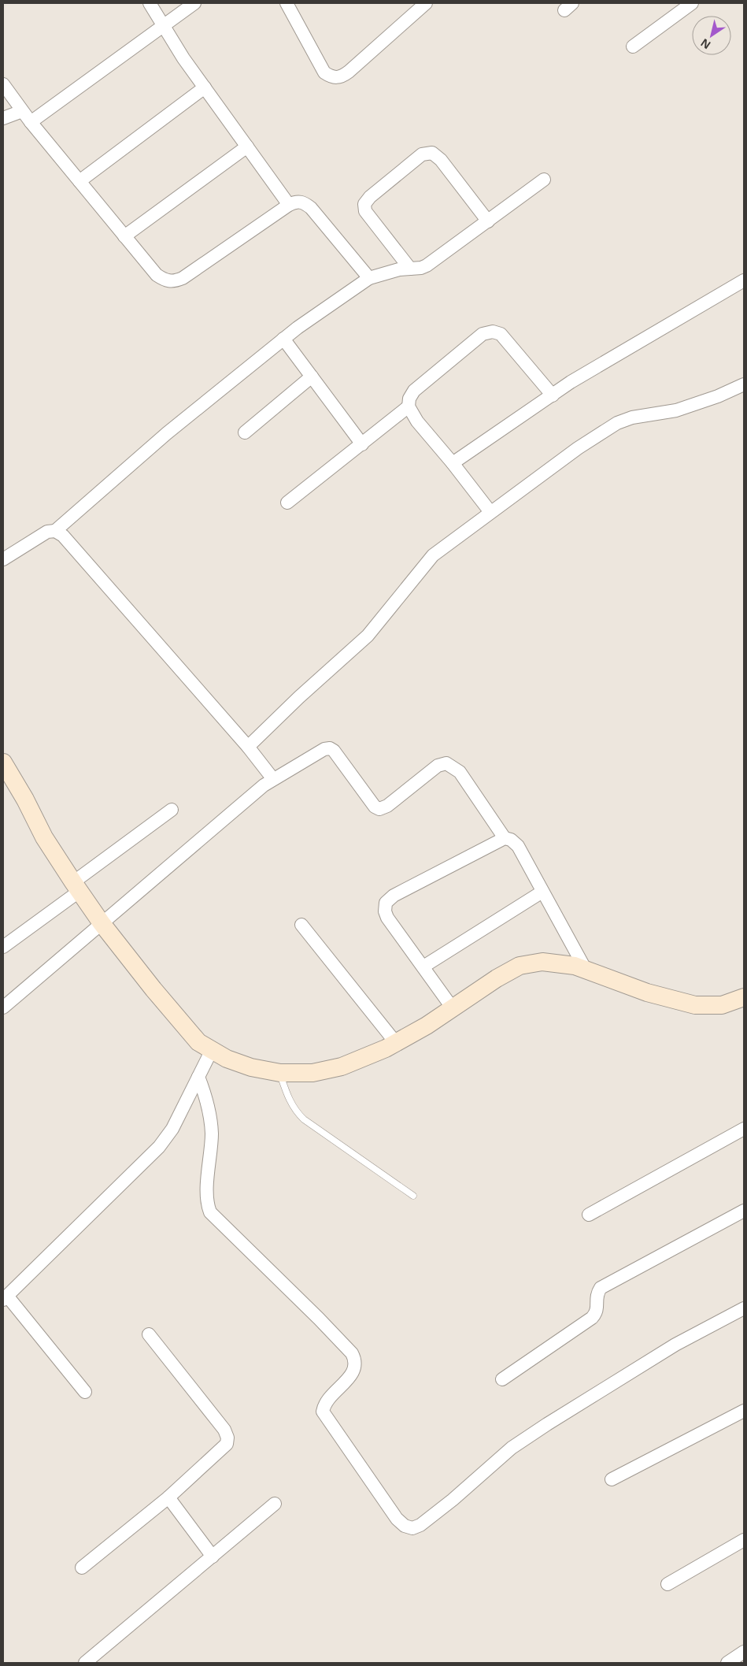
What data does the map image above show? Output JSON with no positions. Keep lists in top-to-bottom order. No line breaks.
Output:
{"north":"bottom left"}
